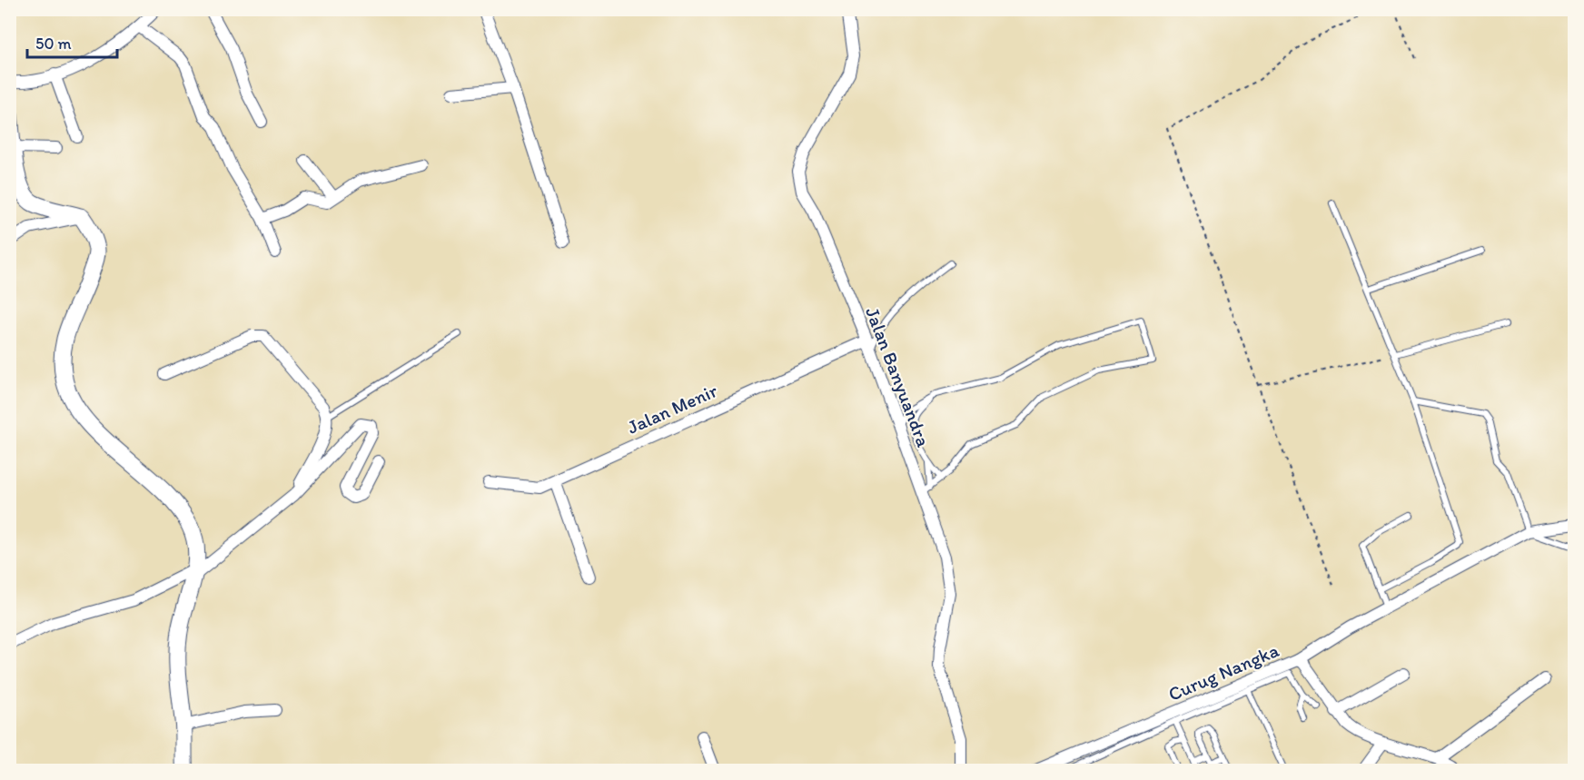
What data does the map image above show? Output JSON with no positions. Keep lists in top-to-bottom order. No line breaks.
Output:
{"streets":{"street":["Jalan Banyuandra","Jalan Menir","Curug Nangka"]},"crossings":[["Jalan Banyuandra","Jalan Menir"]],"scale_bar":"50 m"}
